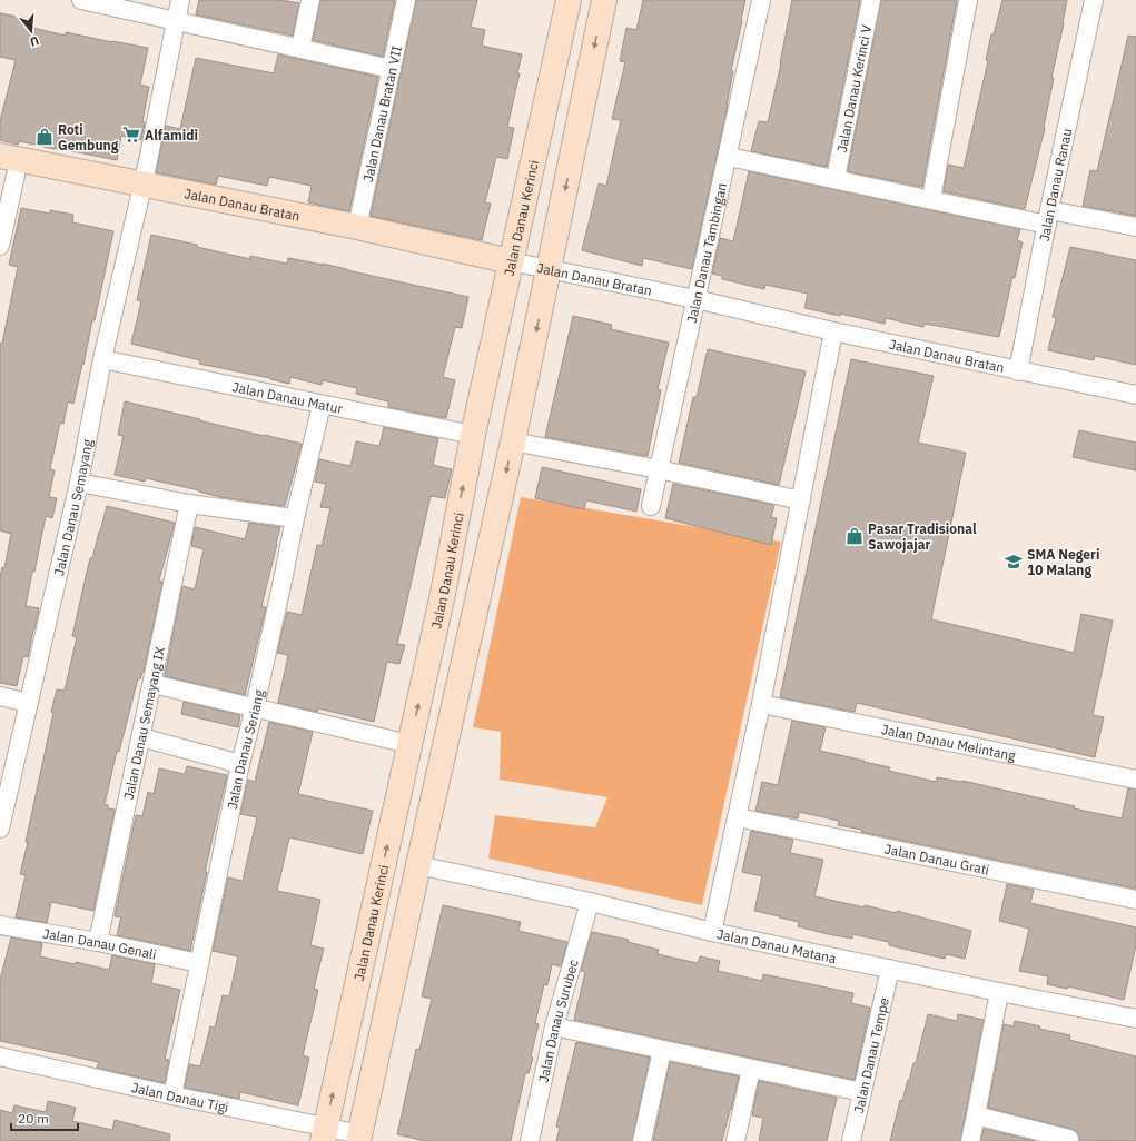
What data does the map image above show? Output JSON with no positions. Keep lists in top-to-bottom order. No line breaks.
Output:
{"streets":{"street":["Jalan Danau Kerinci V","Jalan Danau Bratan VII","Jalan Danau Ranau","Jalan Danau Bratan","Jalan Danau Kerinci","Jalan Danau Tambingan","Jalan Danau Matur","Jalan Danau Semayang","Jalan Danau Semayang IX","Jalan Danau Melintang","Jalan Danau Seriang","Jalan Danau Grati","Jalan Danau Genali","Jalan Danau Matana","Jalan Danau Surubec","Jalan Danau Tempe","Jalan Danau Tigi"]},"crossings":[["Jalan Danau Bratan VII","Jalan Danau Bratan"],["Jalan Danau Ranau","Jalan Danau Bratan"],["Jalan Danau Bratan","Jalan Danau Kerinci"],["Jalan Danau Bratan","Jalan Danau Tambingan"],["Jalan Danau Bratan","Jalan Danau Semayang"],["Jalan Danau Kerinci","Jalan Danau Matur"],["Jalan Danau Kerinci","Jalan Danau Tigi"],["Jalan Danau Matur","Jalan Danau Semayang"],["Jalan Danau Matur","Jalan Danau Seriang"],["Jalan Danau Semayang IX","Jalan Danau Genali"],["Jalan Danau Seriang","Jalan Danau Genali"],["Jalan Danau Seriang","Jalan Danau Tigi"],["Jalan Danau Matana","Jalan Danau Surubec"],["Jalan Danau Matana","Jalan Danau Tempe"]],"places":{"supermarket":["Alfamidi"],"shop":["Roti Gembung","Pasar Tradisional Sawojajar"],"school or university":["SMA Negeri 10 Malang"]},"scale_bar":"20 m","north":"bottom"}
